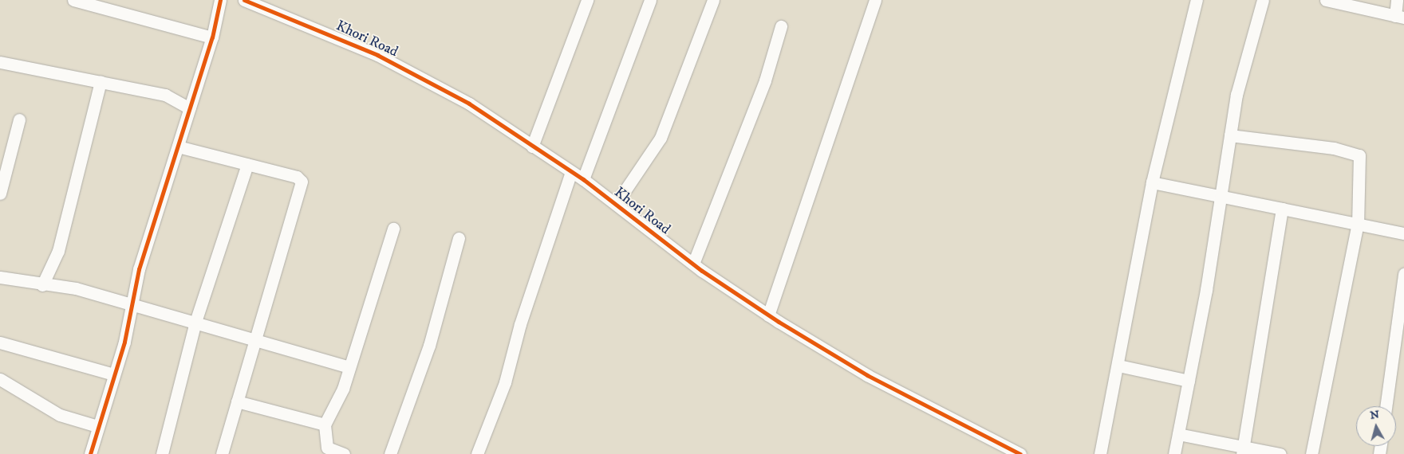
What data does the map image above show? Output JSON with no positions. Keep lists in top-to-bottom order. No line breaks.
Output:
{"streets":{"street":["Khori Road"]},"north":"top"}
